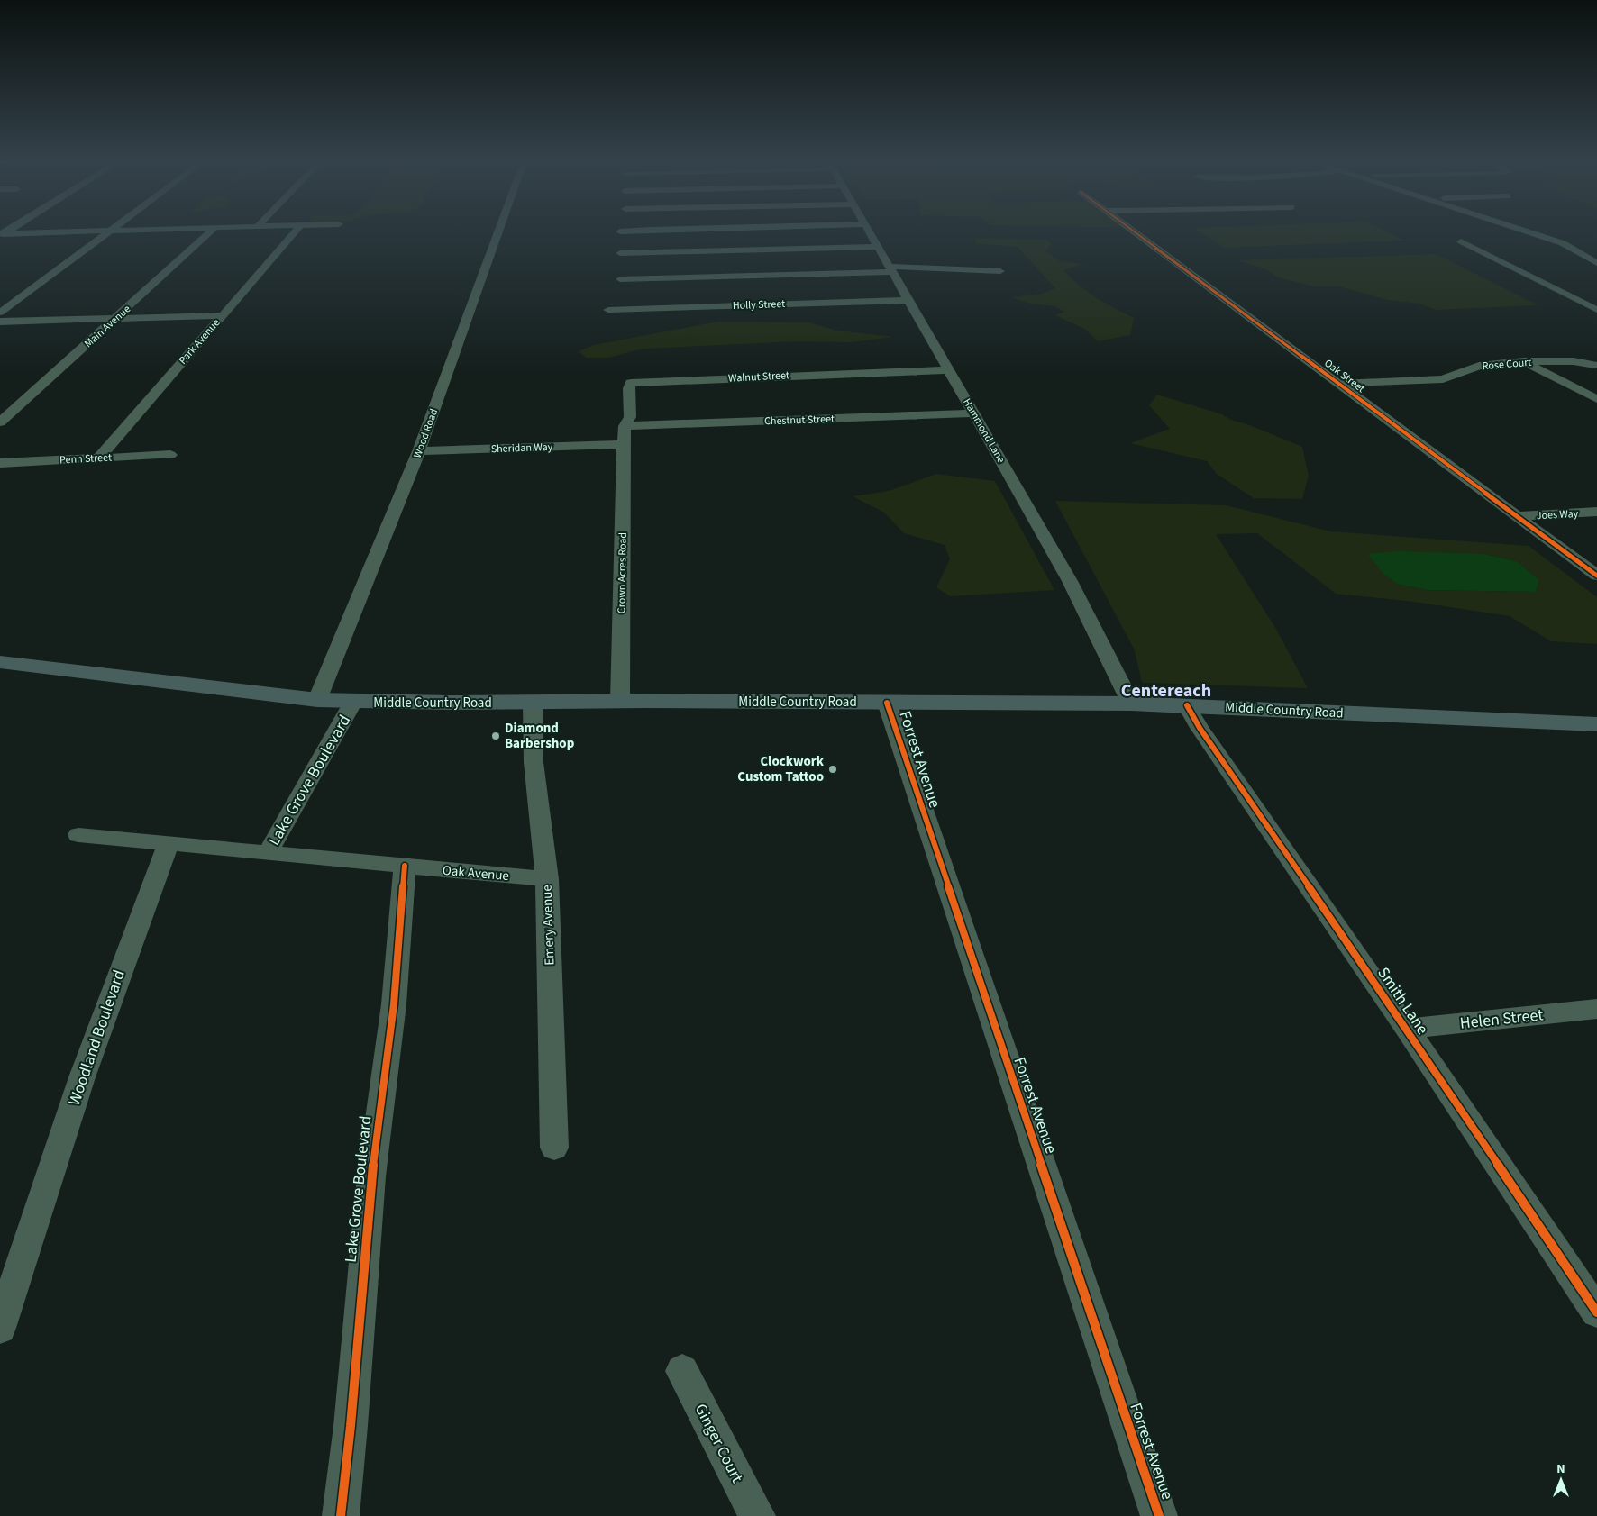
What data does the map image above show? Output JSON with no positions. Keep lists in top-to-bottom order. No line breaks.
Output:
{"streets":{"main road":["Middle Country Road"],"street":["Holly Street","Main Avenue","Park Avenue","Rose Court","Oak Street","Walnut Street","Chestnut Street","Hammond Lane","Wood Road","Sheridan Way","Penn Street","Joes Way","Crown Acres Road","Forrest Avenue","Lake Grove Boulevard","Oak Avenue","Emery Avenue","Smith Lane","Helen Street","Woodland Boulevard","Ginger Court"]},"crossings":[["Holly Street","Hammond Lane"],["Park Avenue","Penn Street"],["Rose Court","Oak Street"],["Oak Street","Joes Way"],["Walnut Street","Chestnut Street"],["Walnut Street","Hammond Lane"],["Walnut Street","Sheridan Way"],["Walnut Street","Crown Acres Road"],["Chestnut Street","Hammond Lane"],["Hammond Lane","Middle Country Road"],["Wood Road","Sheridan Way"],["Wood Road","Middle Country Road"],["Sheridan Way","Crown Acres Road"],["Crown Acres Road","Middle Country Road"],["Middle Country Road","Forrest Avenue"],["Middle Country Road","Lake Grove Boulevard"],["Middle Country Road","Emery Avenue"],["Middle Country Road","Smith Lane"],["Lake Grove Boulevard","Oak Avenue"],["Oak Avenue","Emery Avenue"],["Smith Lane","Helen Street"]],"districts":["Centereach"],"places":["Diamond Barbershop","Clockwork Custom Tattoo"],"north":"top"}
